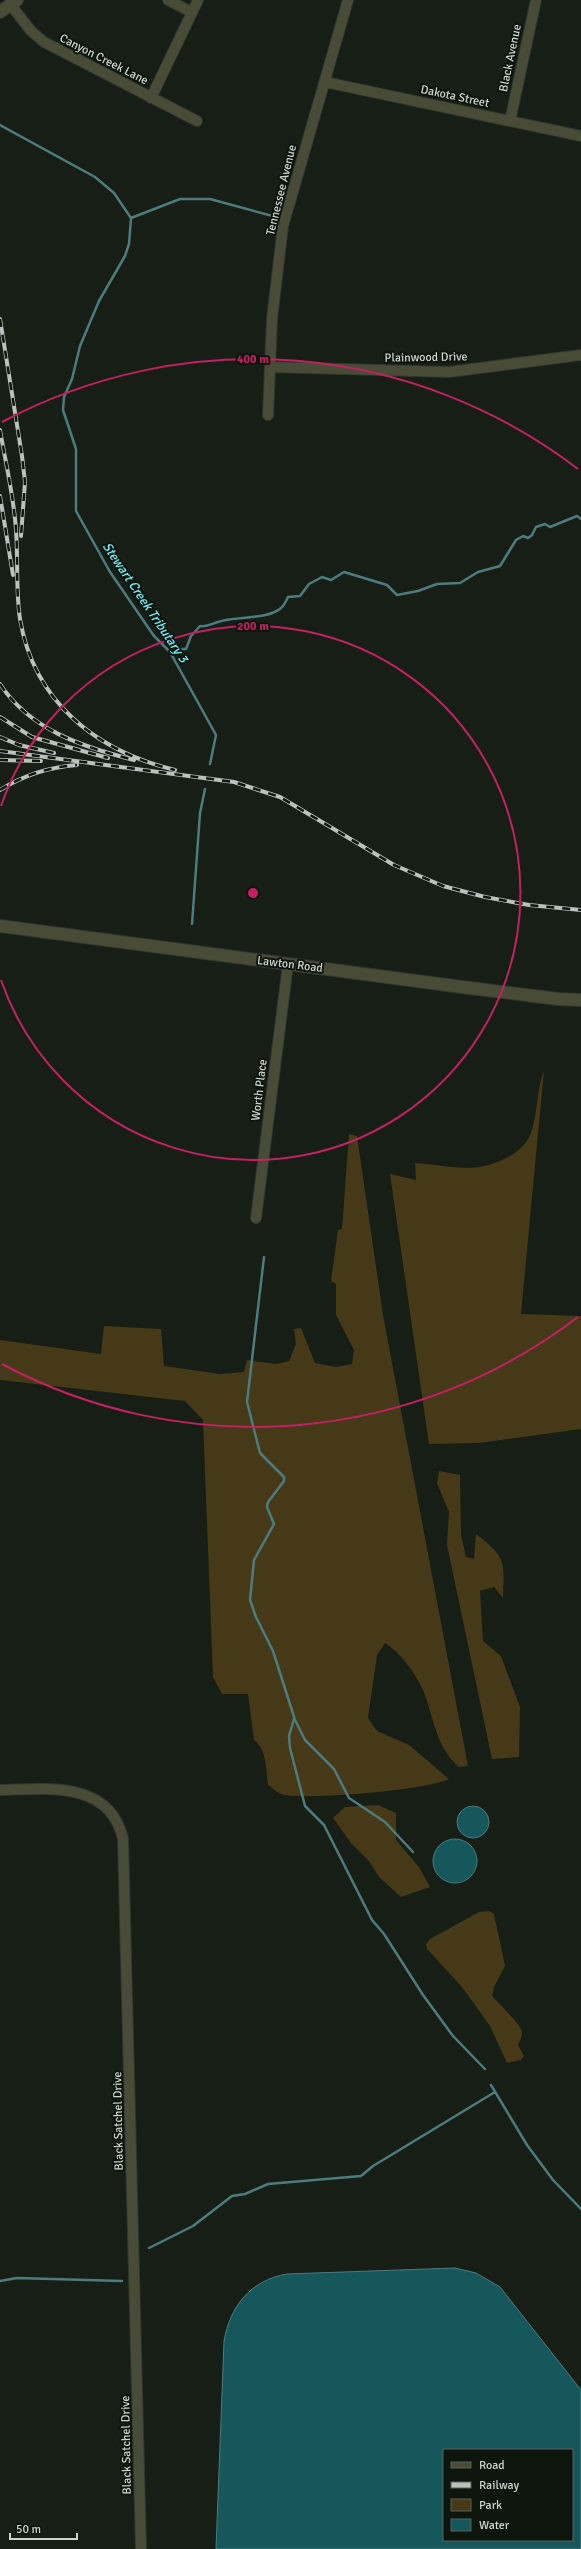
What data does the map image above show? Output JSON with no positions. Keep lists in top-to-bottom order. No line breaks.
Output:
{"streets":{"street":["Black Avenue","Canyon Creek Lane","Dakota Street","Tennessee Avenue","Plainwood Drive","Lawton Road","Worth Place","Black Satchel Drive"]},"crossings":[["Black Avenue","Dakota Street"],["Dakota Street","Tennessee Avenue"],["Tennessee Avenue","Plainwood Drive"],["Lawton Road","Worth Place"]],"water":["Stewart Creek Tributary 3"],"legend":["Road","Railway","Park","Water"],"scale_bar":"50 m","rings":["400 m","200 m"]}
